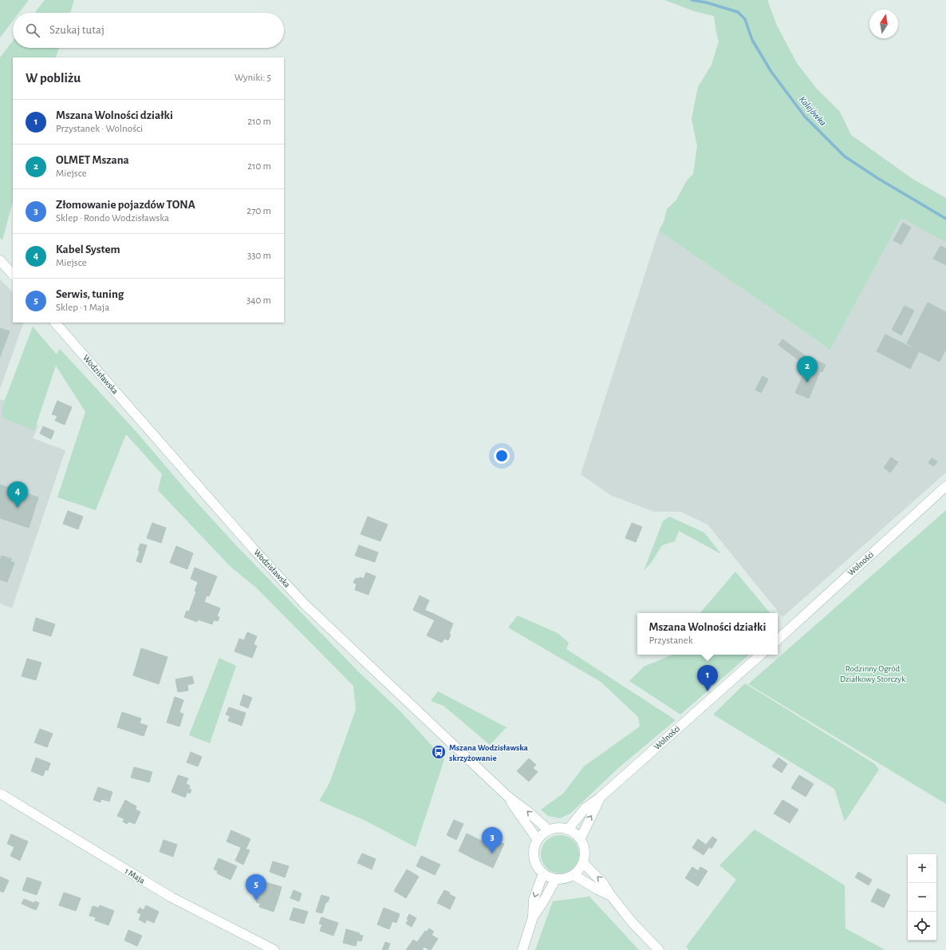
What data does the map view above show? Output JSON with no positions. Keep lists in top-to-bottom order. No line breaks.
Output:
{"streets":{"main road":["Wodzisławska","Wolności","1 Maja"]},"crossings":[["Wodzisławska","Wolności"]],"water":["Kolejówka"],"parks":["Rodzinny Ogród Działkowy Storczyk"],"places":{"bus stop":["Mszana Wodzisławska skrzyżowanie"]},"north":"top","page":{"search":"Szukaj tutaj","heading":["W pobliżu","Wyniki: 5"],"list":[{"mark":"1","name":"Mszana Wolności działki","note":"Przystanek · Wolności","value":"210 m"},{"mark":"2","name":"OLMET Mszana","note":"Miejsce","value":"210 m"},{"mark":"3","name":"Złomowanie pojazdów TONA","note":"Sklep · Rondo Wodzisławska","value":"270 m"},{"mark":"4","name":"Kabel System","note":"Miejsce","value":"330 m"},{"mark":"5","name":"Serwis, tuning","note":"Sklep · 1 Maja","value":"340 m"}],"pins":["2","4","1","3","5"],"popup":["Mszana Wolności działki","Przystanek"],"map_buttons":["+","−"]}}
